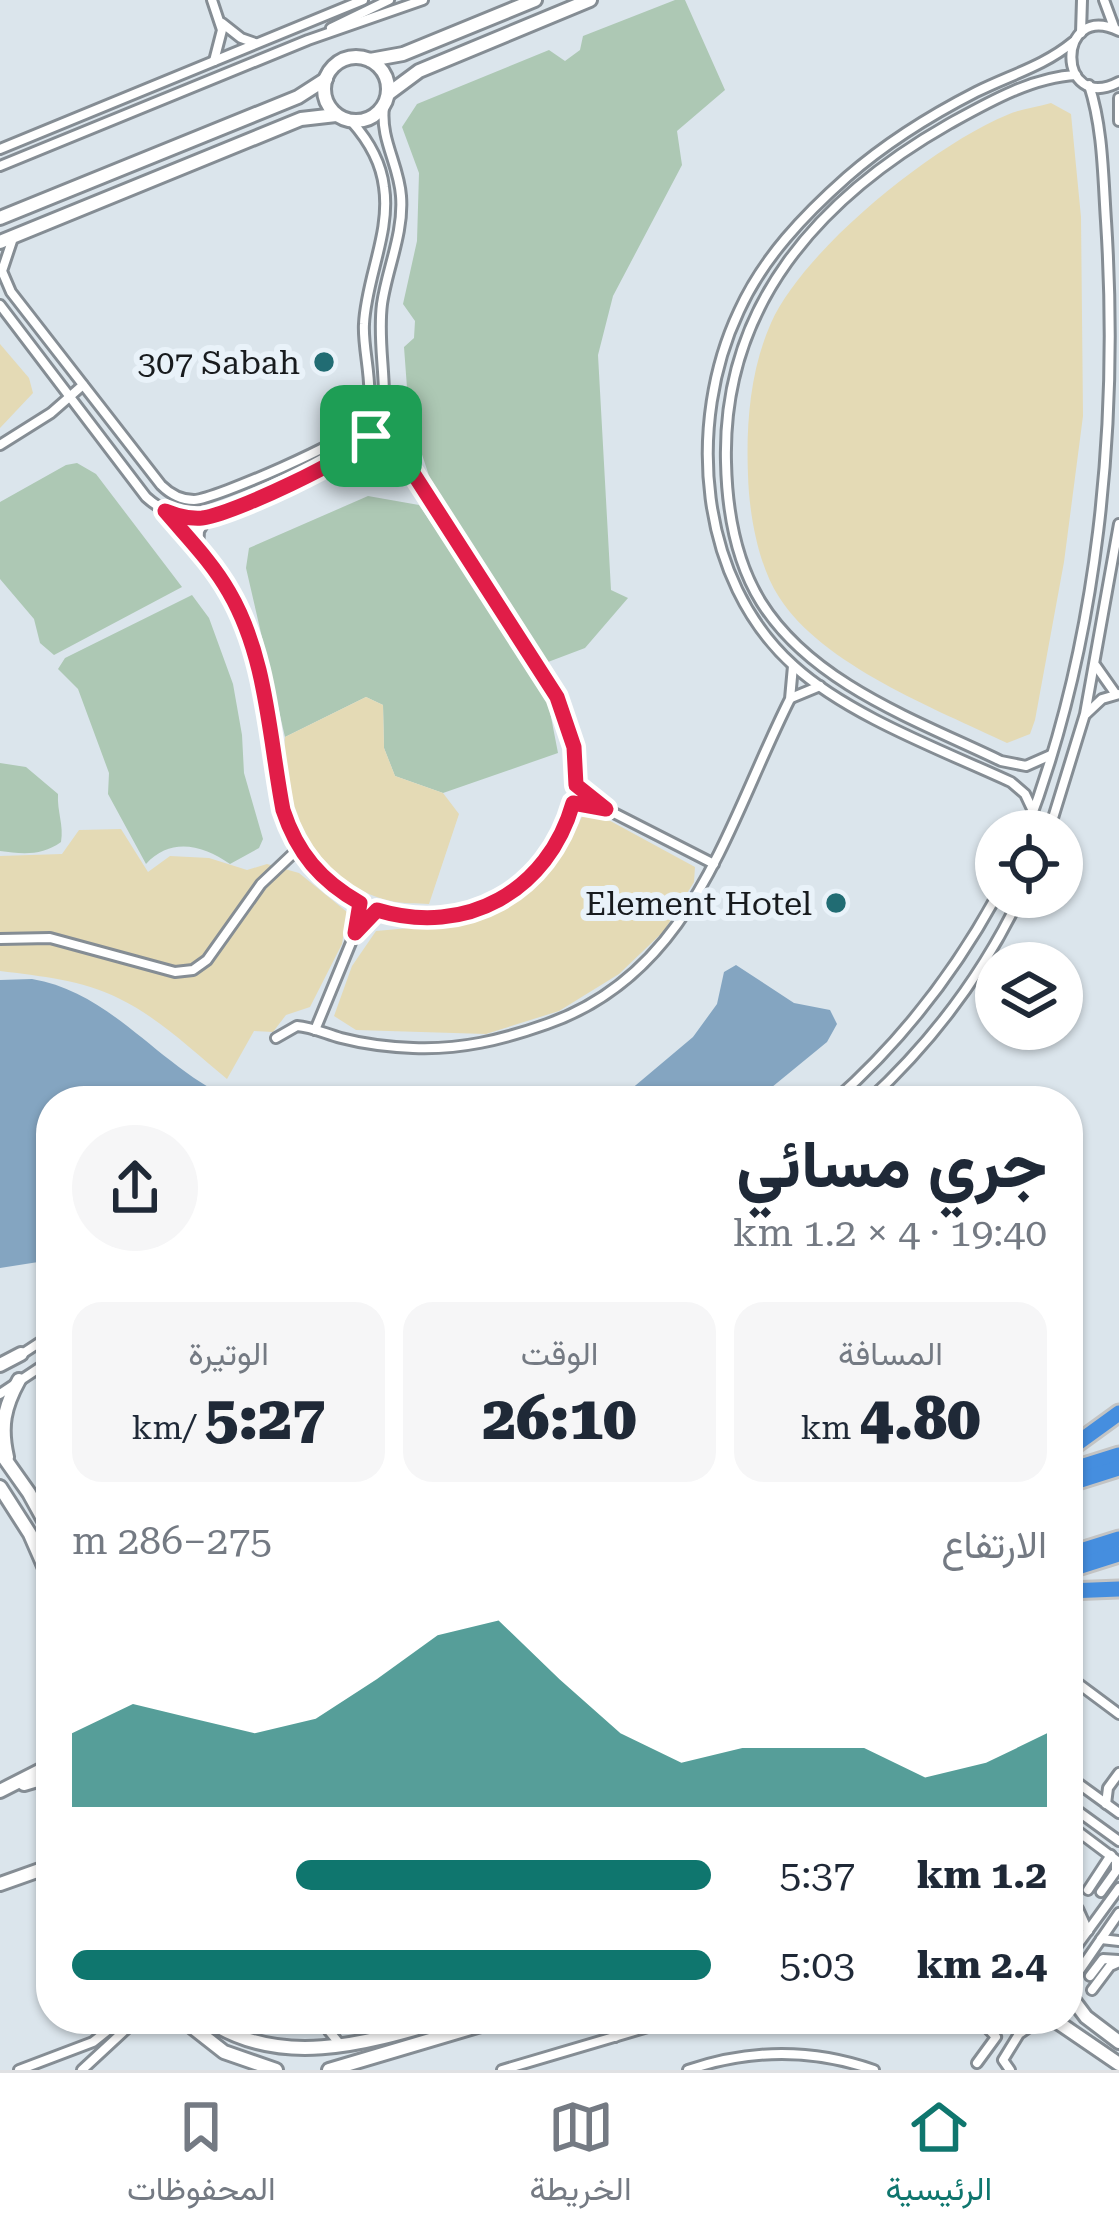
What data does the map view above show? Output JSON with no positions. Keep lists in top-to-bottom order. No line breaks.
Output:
{"places":["307 Sabah","Element Hotel"],"page":{"heading":["جري مسائي","19:40 · 4 × 1.2 km"],"stats":[["المسافة","4.80 km"],["الوقت","26:10"],["الوتيرة","5:27 /km"]],"chart":["الارتفاع","275–286 m"],"list":[{"name":"1.2 km","note":"5:37"},{"name":"2.4 km","note":"5:03"}],"tabs":["الرئيسية","الخريطة","المحفوظات"]}}
